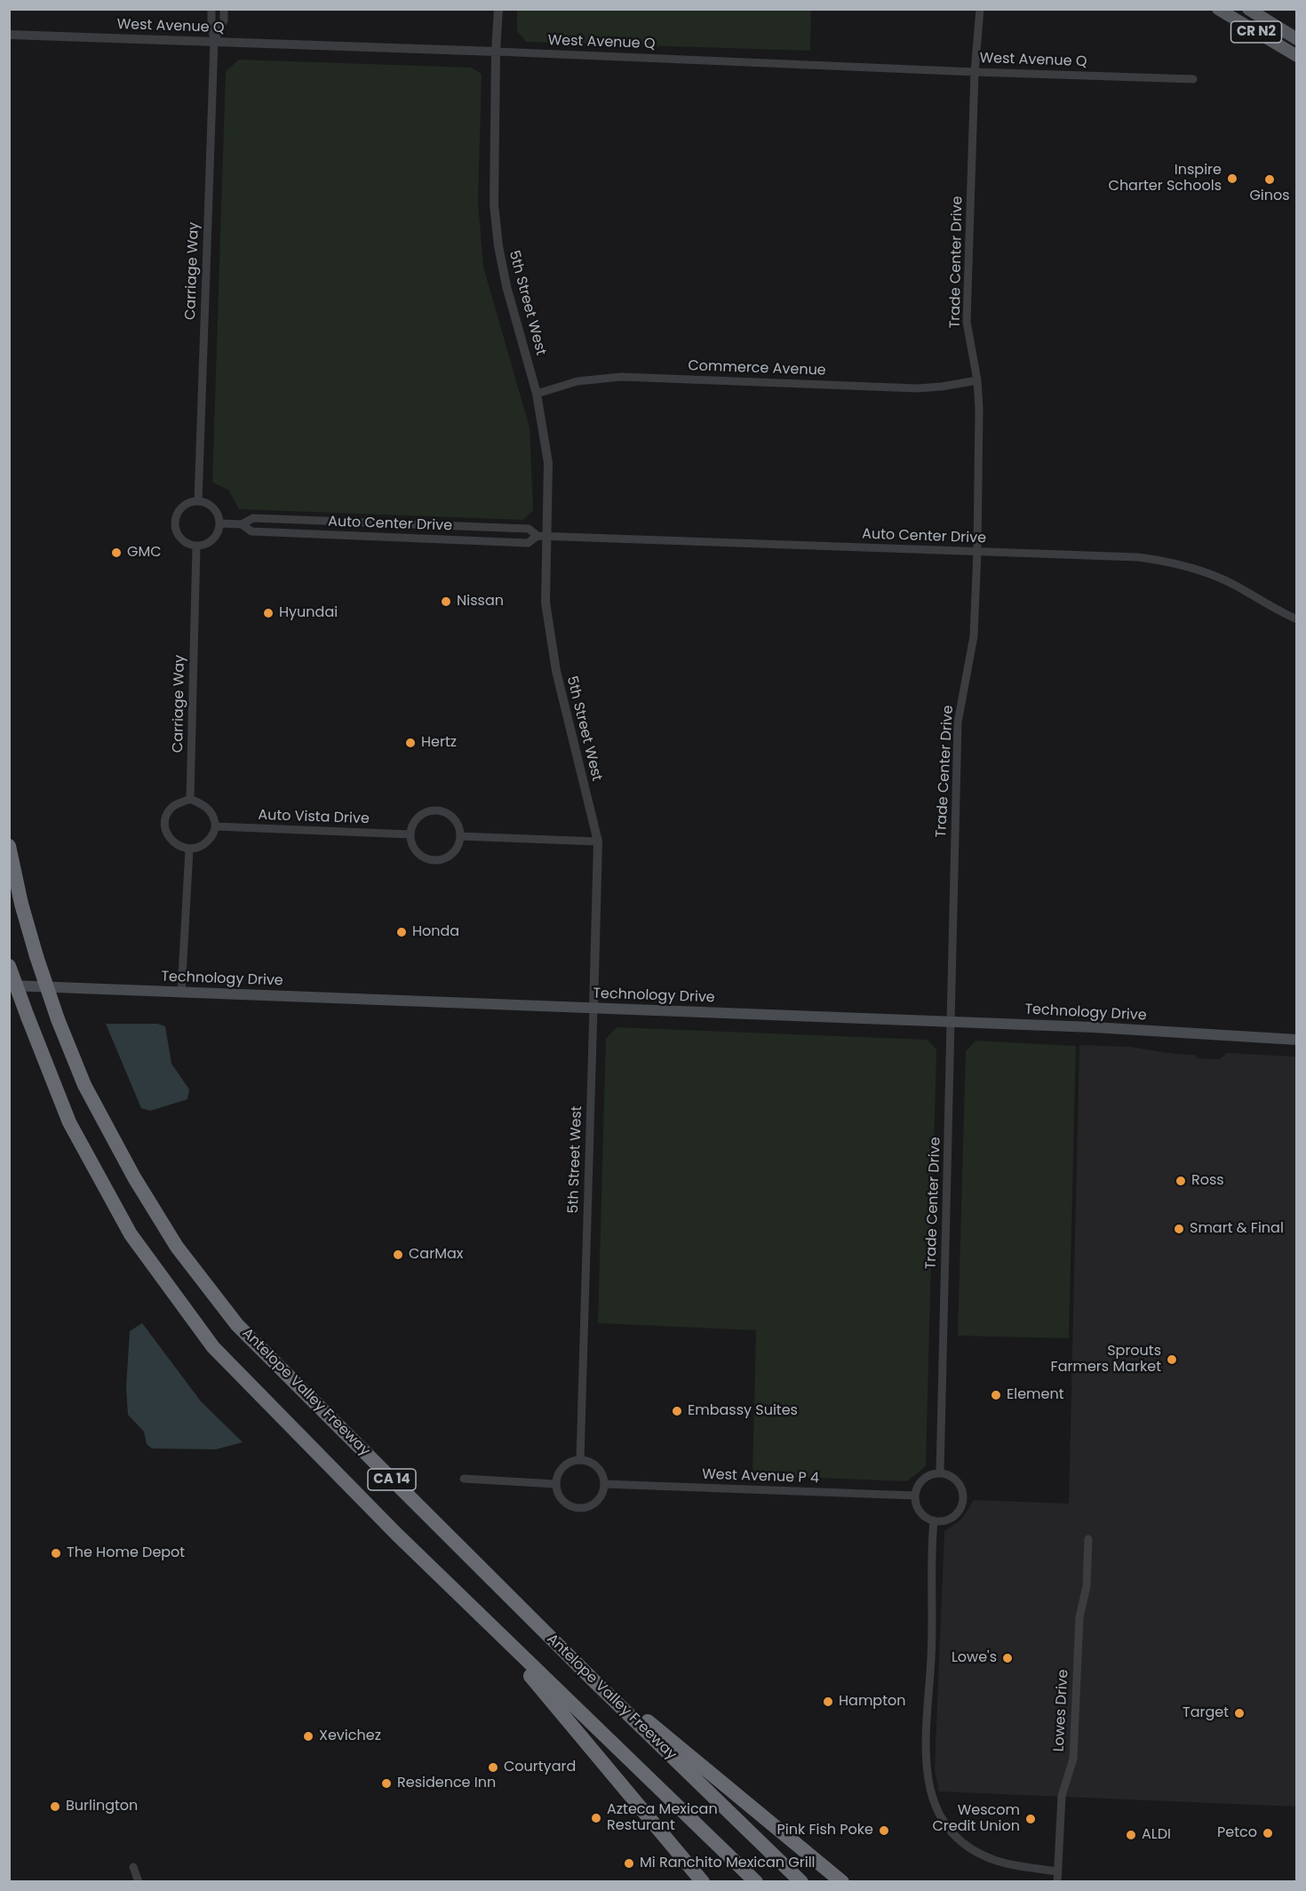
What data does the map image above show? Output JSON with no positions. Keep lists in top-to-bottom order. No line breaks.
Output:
{"streets":{"highway":["Antelope Valley Freeway","CA 14"],"main road":["CR N2","Technology Drive"],"street":["West Avenue Q","Trade Center Drive","Carriage Way","5th Street West","Commerce Avenue","Auto Center Drive","Auto Vista Drive","West Avenue P 4","Lowes Drive"]},"crossings":[["West Avenue Q","Trade Center Drive"],["West Avenue Q","Carriage Way"],["West Avenue Q","5th Street West"],["Trade Center Drive","Commerce Avenue"],["Trade Center Drive","Auto Center Drive"],["Trade Center Drive","Technology Drive"],["Trade Center Drive","West Avenue P 4"],["Carriage Way","Auto Center Drive"],["Carriage Way","Auto Vista Drive"],["5th Street West","Commerce Avenue"],["5th Street West","Auto Center Drive"],["5th Street West","Technology Drive"],["5th Street West","West Avenue P 4"]],"places":["Inspire Charter Schools","Ginos","GMC","Nissan","Hyundai","Hertz","Honda","Ross","Smart & Final","CarMax","Sprouts Farmers Market","Element","Embassy Suites","The Home Depot","Lowe's","Hampton","Target","Xevichez","Courtyard","Residence Inn","Burlington","Azteca Mexican Resturant","Wescom Credit Union","Pink Fish Poke","Petco","ALDI","Mi Ranchito Mexican Grill"]}
